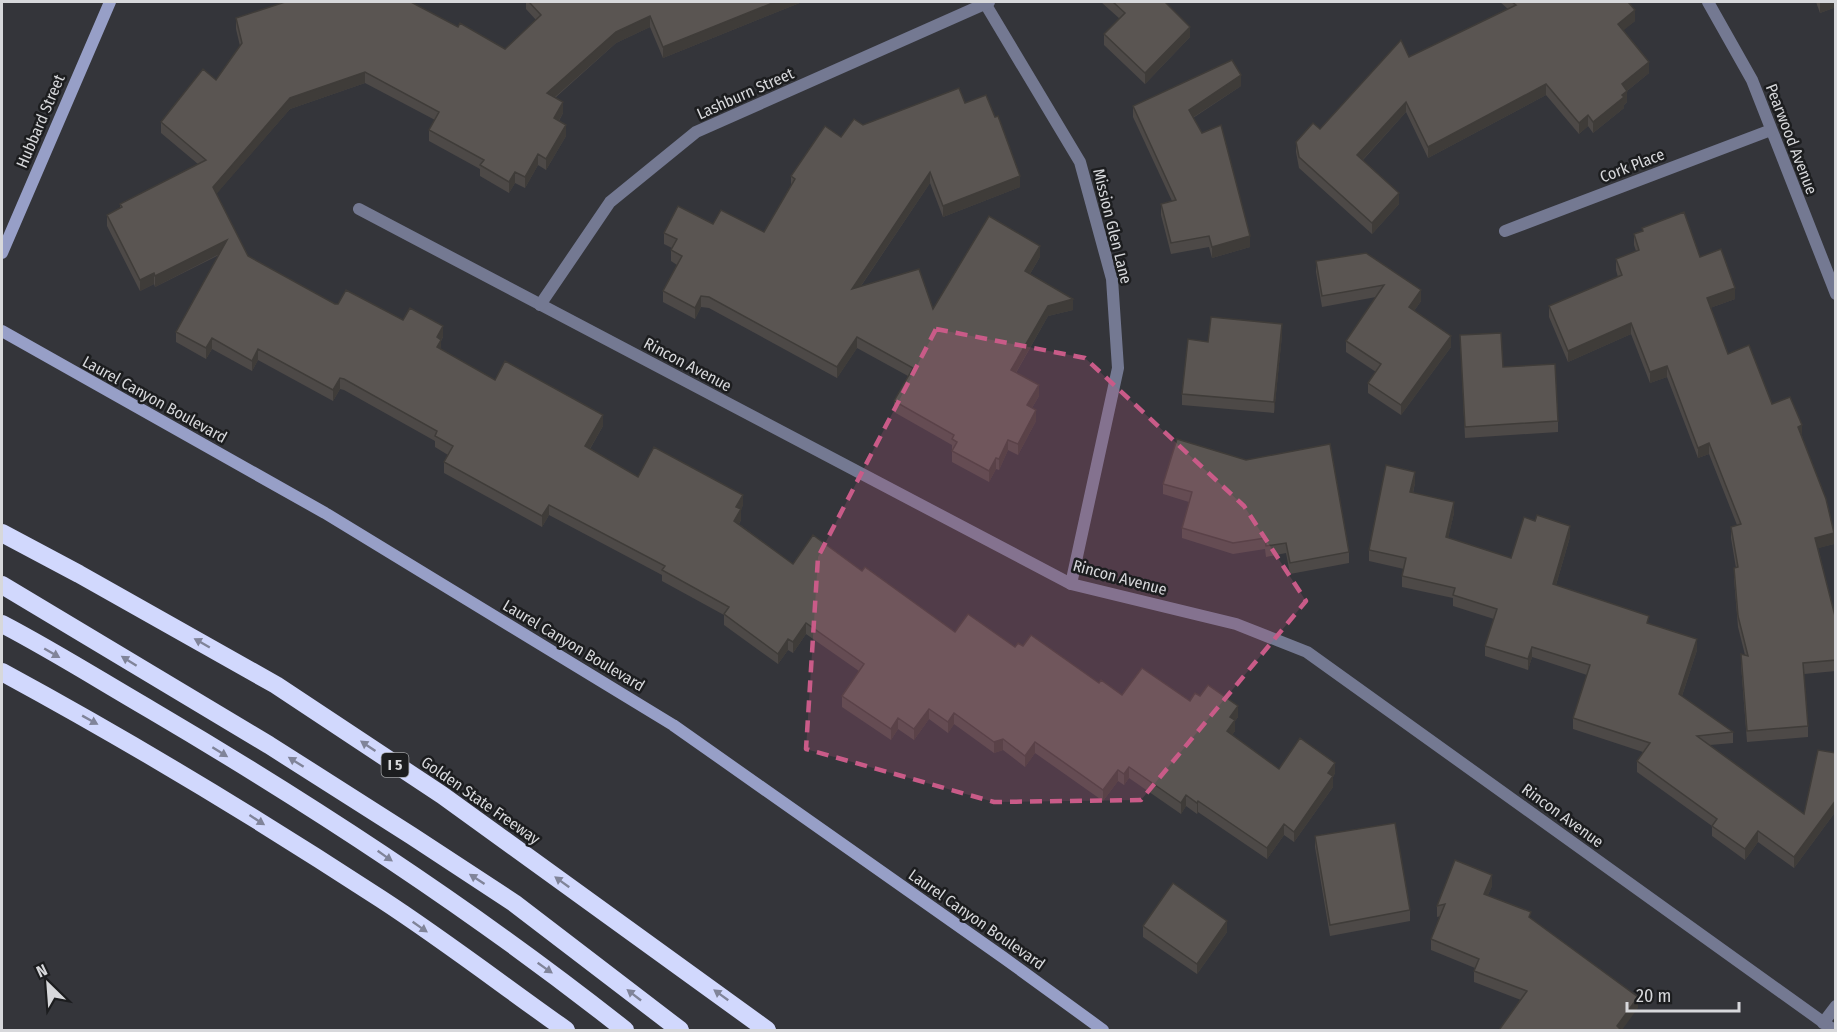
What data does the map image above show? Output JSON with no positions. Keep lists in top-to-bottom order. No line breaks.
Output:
{"streets":{"highway":["I 5","Golden State Freeway"],"main road":["Hubbard Street","Laurel Canyon Boulevard"],"street":["Lashburn Street","Pearwood Avenue","Cork Place","Mission Glen Lane","Rincon Avenue"]},"crossings":[["Lashburn Street","Mission Glen Lane"],["Lashburn Street","Rincon Avenue"],["Pearwood Avenue","Cork Place"],["Mission Glen Lane","Rincon Avenue"]],"scale_bar":"20 m","north":"top left"}
